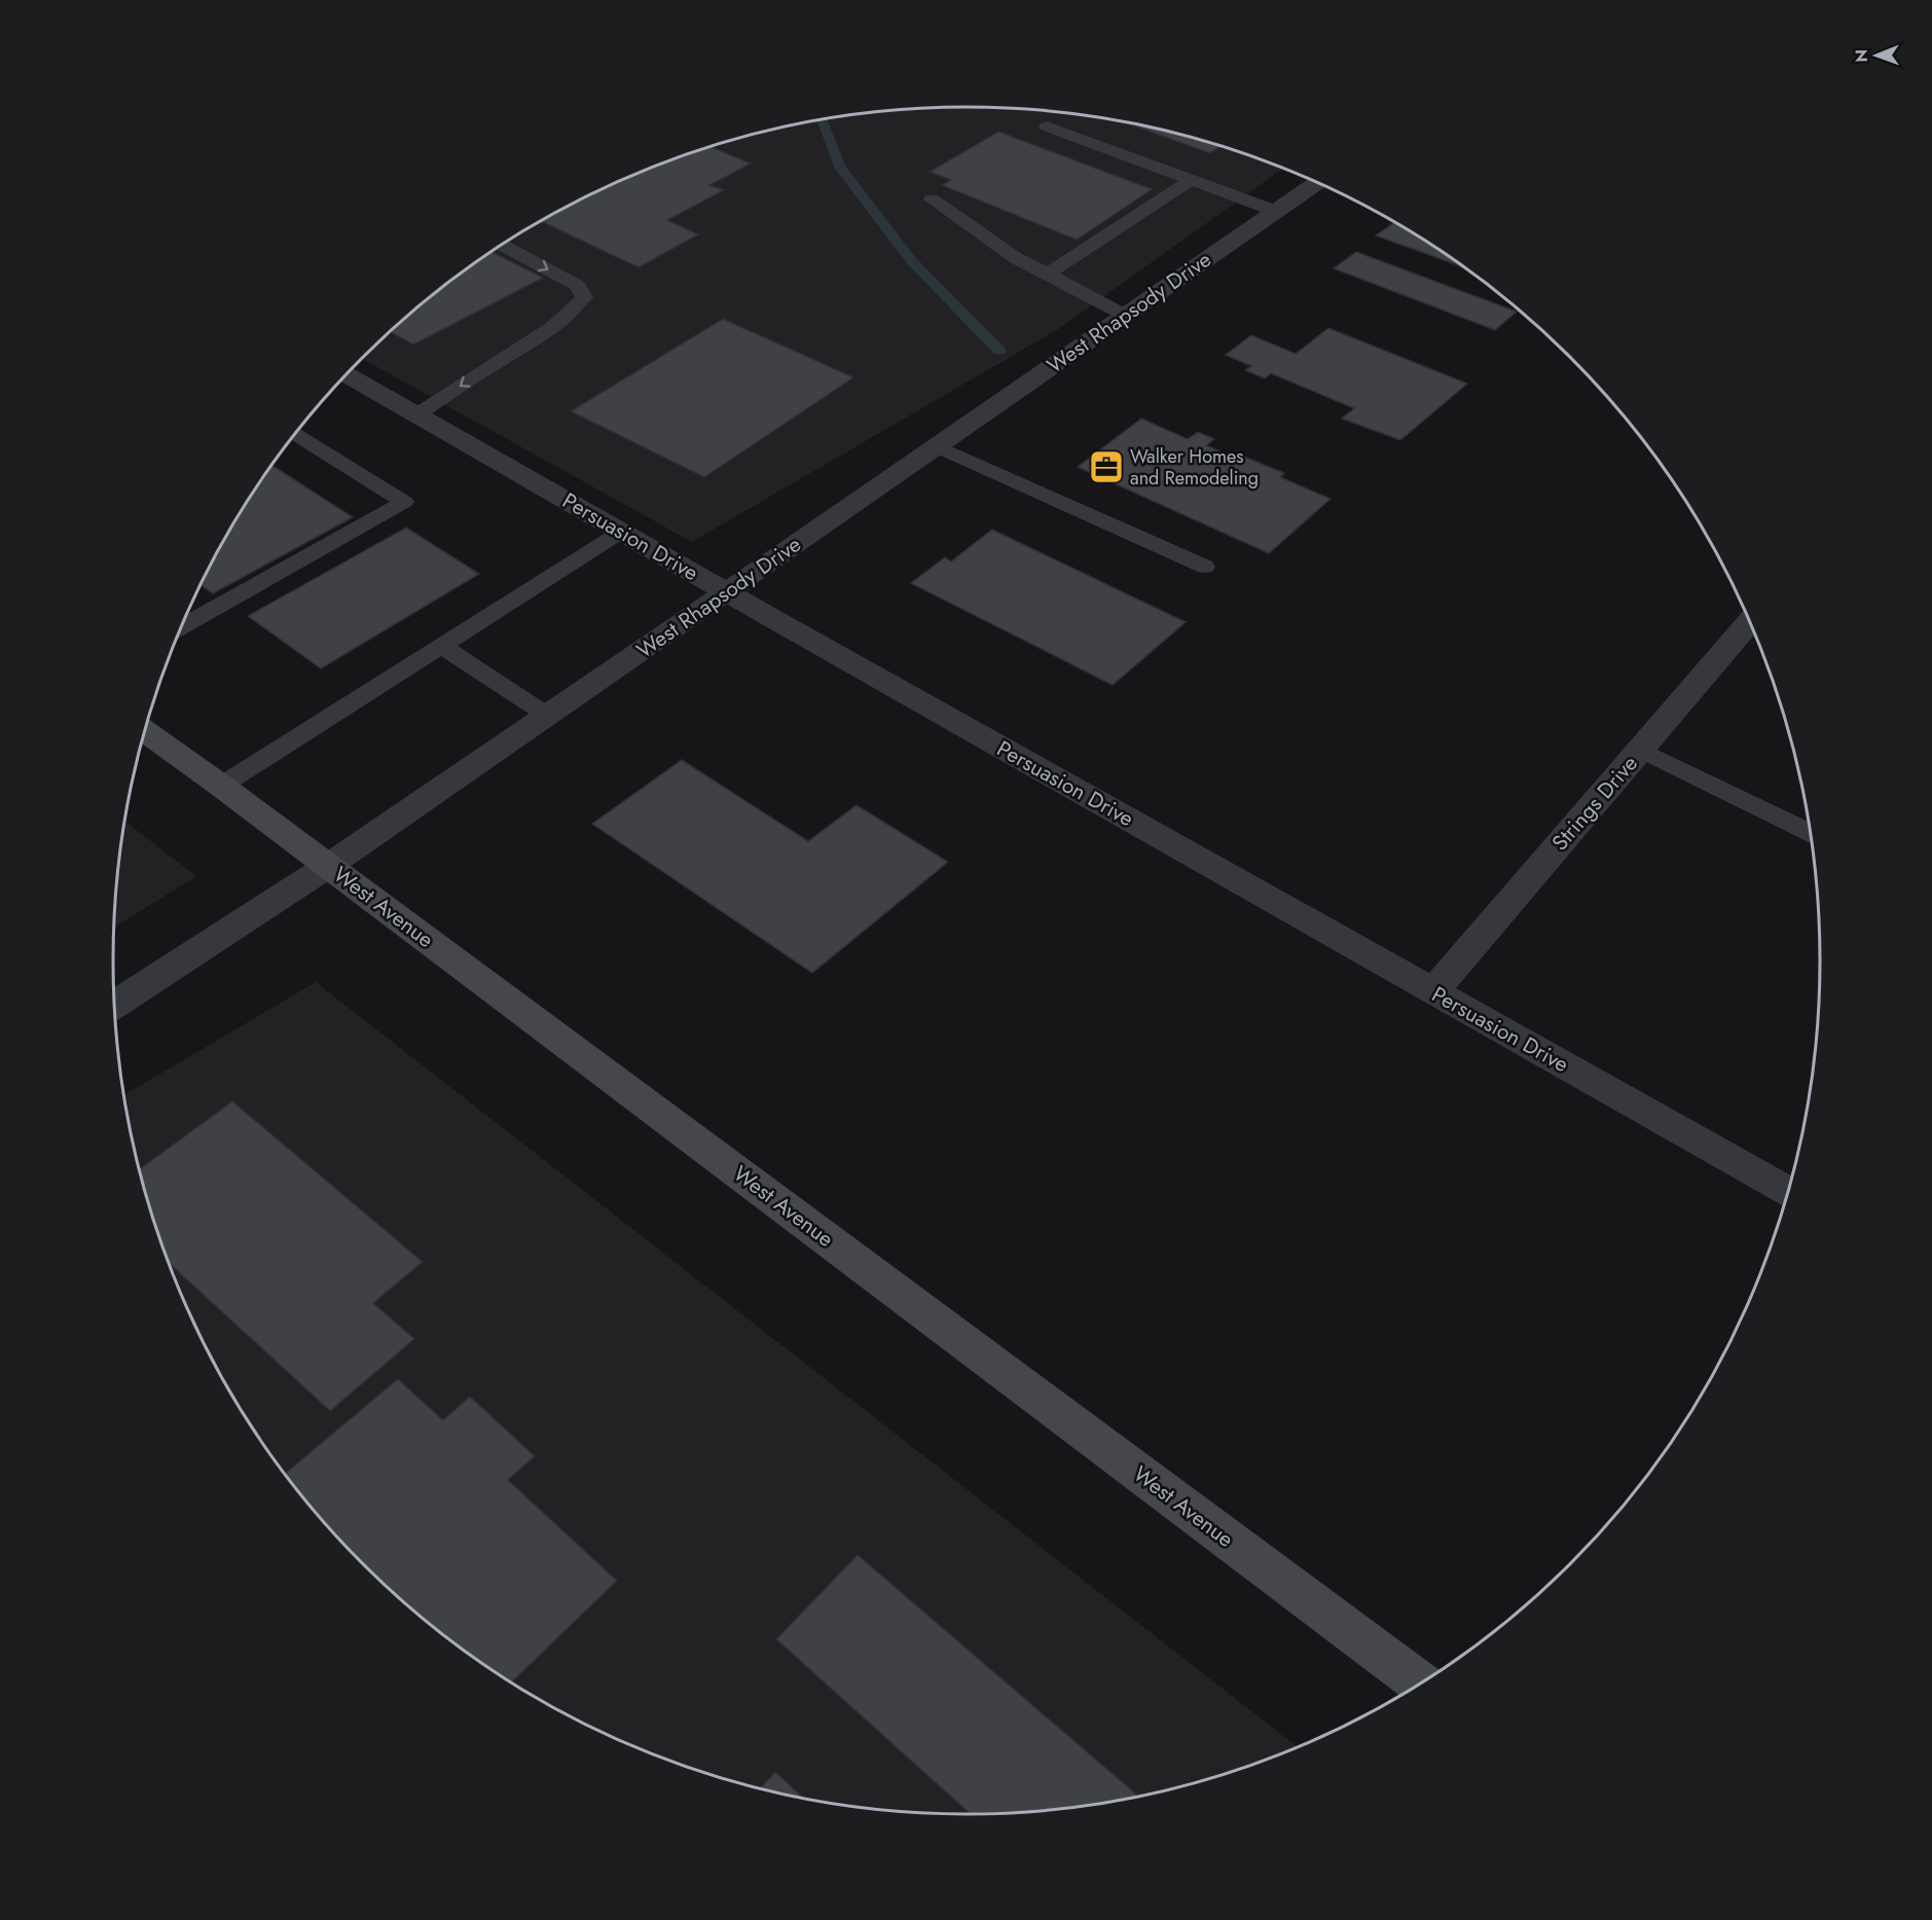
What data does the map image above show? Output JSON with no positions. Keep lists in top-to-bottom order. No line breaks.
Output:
{"streets":{"main road":["West Avenue"],"street":["West Rhapsody Drive","Persuasion Drive","Strings Drive"]},"crossings":[["West Rhapsody Drive","Persuasion Drive"],["West Rhapsody Drive","West Avenue"],["Persuasion Drive","Strings Drive"]],"places":{"office":["Walker Homes and Remodeling"]},"north":"left"}
